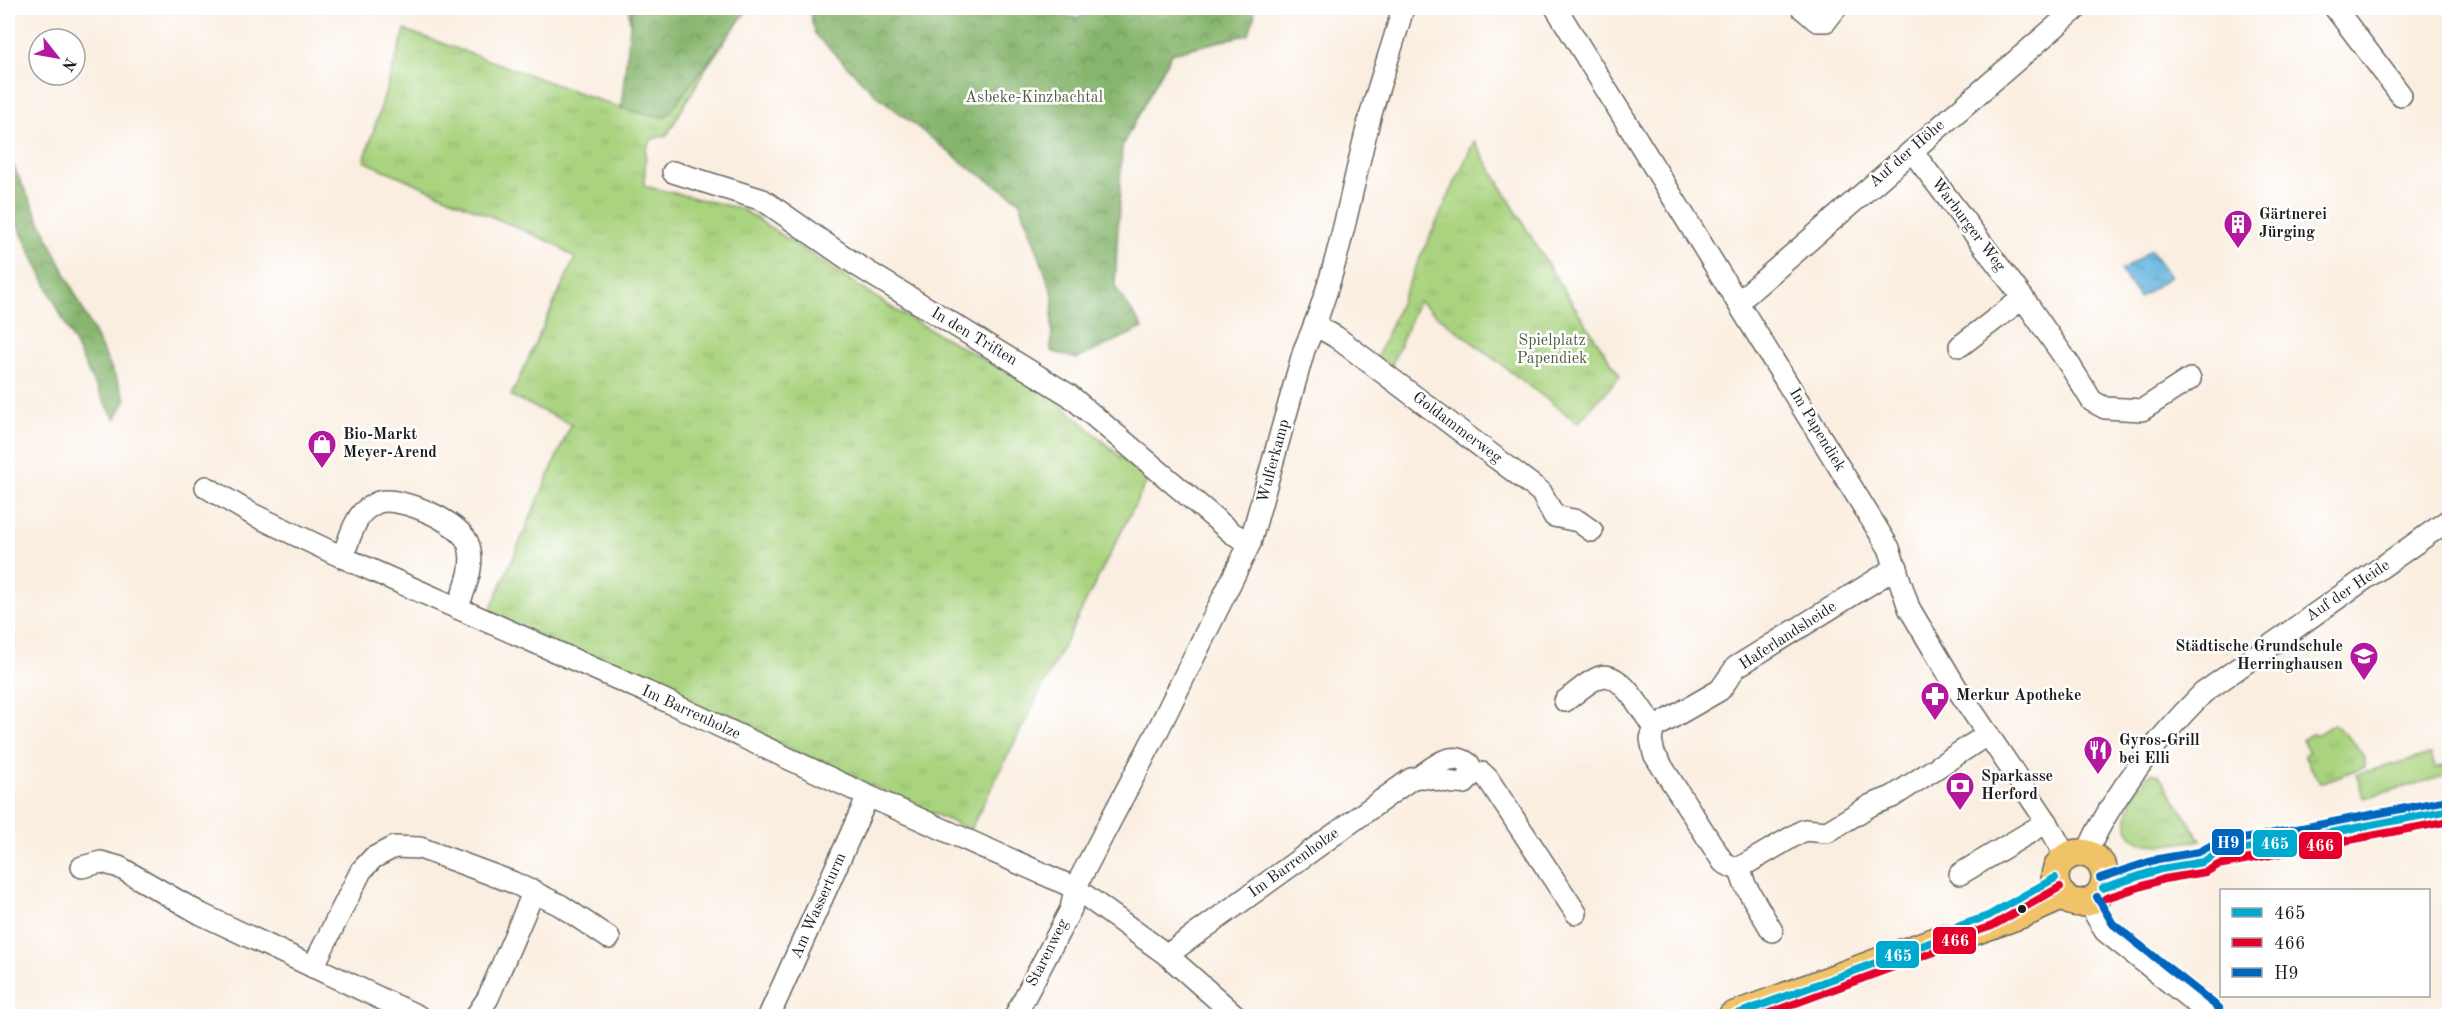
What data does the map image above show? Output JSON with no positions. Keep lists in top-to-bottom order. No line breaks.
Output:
{"streets":{"street":["Auf der Höhe","Warburger Weg","In den Triften","Goldammerweg","Im Papendiek","Wulferkamp","Auf der Heide","Haferlandsheide","Im Barrenholze","Am Wasserturm","Starenweg"]},"crossings":[["Auf der Höhe","Warburger Weg"],["Auf der Höhe","Im Papendiek"],["In den Triften","Wulferkamp"],["Goldammerweg","Wulferkamp"],["Im Papendiek","Auf der Heide"],["Im Papendiek","Haferlandsheide"],["Wulferkamp","Im Barrenholze"],["Wulferkamp","Starenweg"],["Im Barrenholze","Am Wasserturm"],["Im Barrenholze","Starenweg"]],"parks":["Asbeke-Kinzbachtal","Spielplatz Papendiek"],"places":{"building":["Gärtnerei Jürging"],"shop":["Bio-Markt Meyer-Arend"],"school or university":["Städtische Grundschule Herringhausen"],"pharmacy":["Merkur Apotheke"],"restaurant":["Gyros-Grill bei Elli"],"bank":["Sparkasse Herford"]},"lines":["transit line H9","transit line 465","transit line 466"],"legend":["465","466","H9"],"north":"bottom right"}
